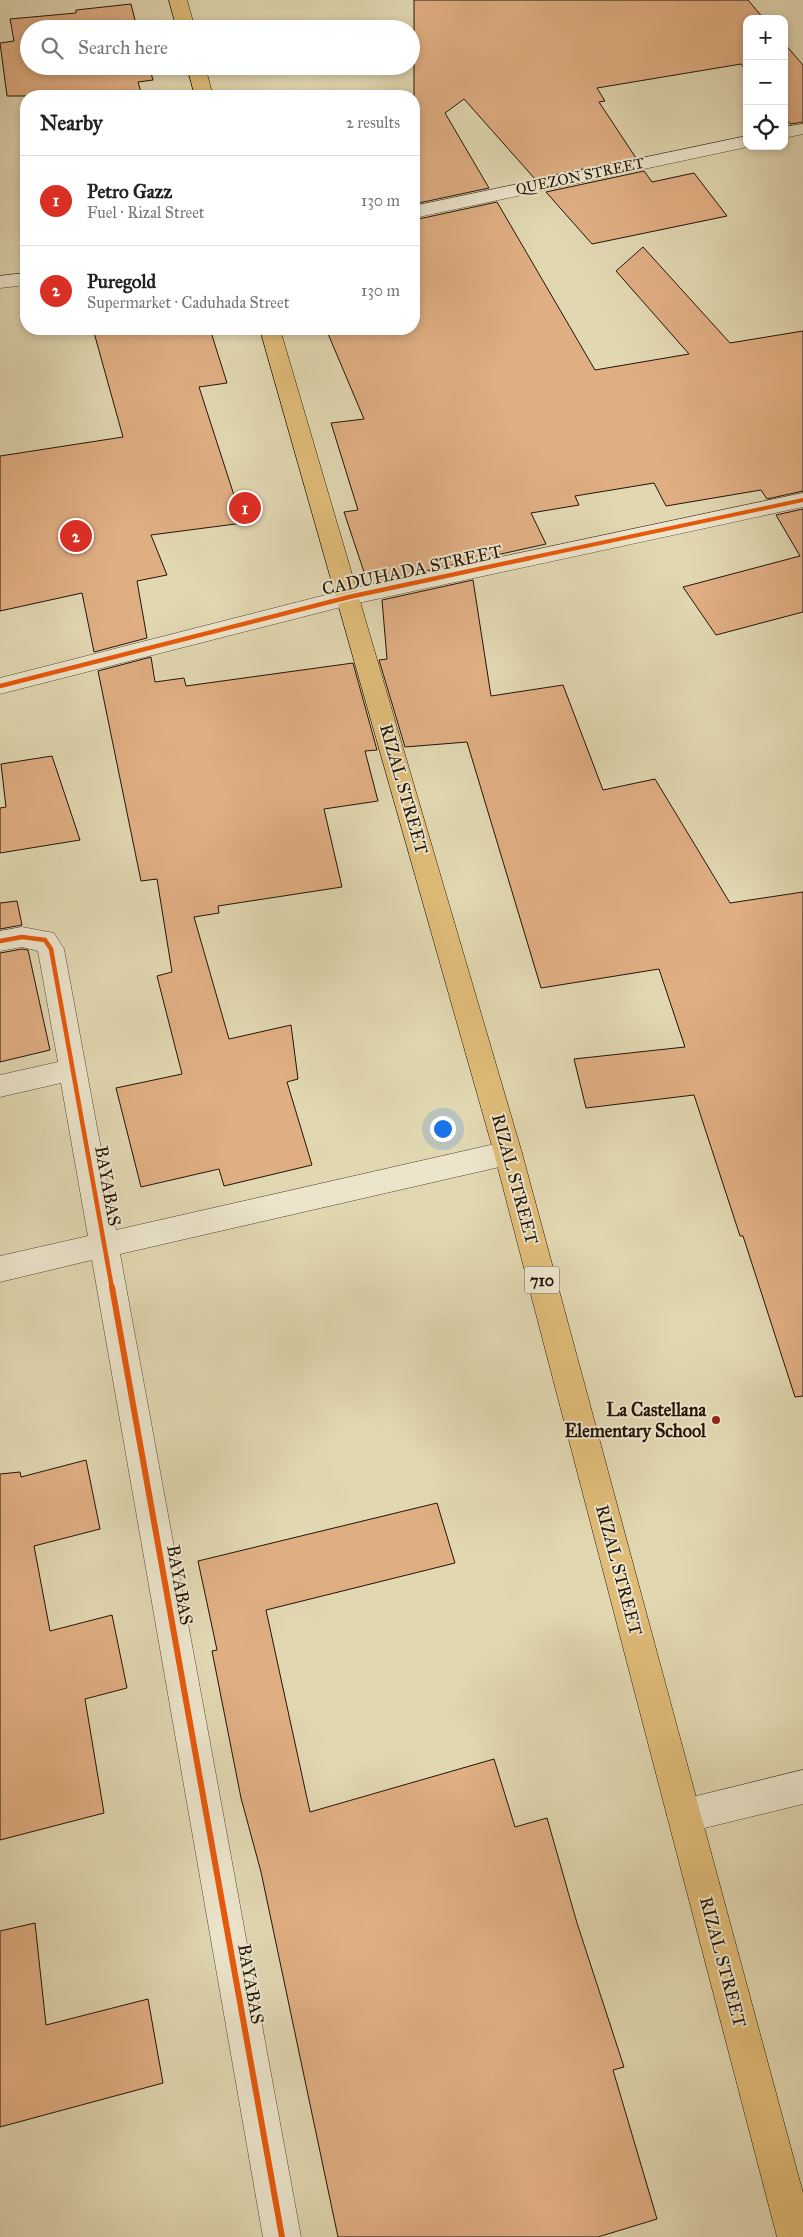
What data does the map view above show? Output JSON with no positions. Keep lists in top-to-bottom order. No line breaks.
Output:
{"streets":{"main road":["RIZAL STREET","710"],"street":["QUEZON STREET","CADUHADA STREET","BAYABAS"]},"crossings":[["CADUHADA STREET","RIZAL STREET"]],"places":["La Castellana Elementary School"],"page":{"map_buttons":["+","−"],"search":"Search here","heading":["Nearby","2 results"],"list":[{"mark":"1","name":"Petro Gazz","note":"Fuel · Rizal Street","value":"130 m"},{"mark":"2","name":"Puregold","note":"Supermarket · Caduhada Street","value":"130 m"}],"pins":["1","2"]}}
